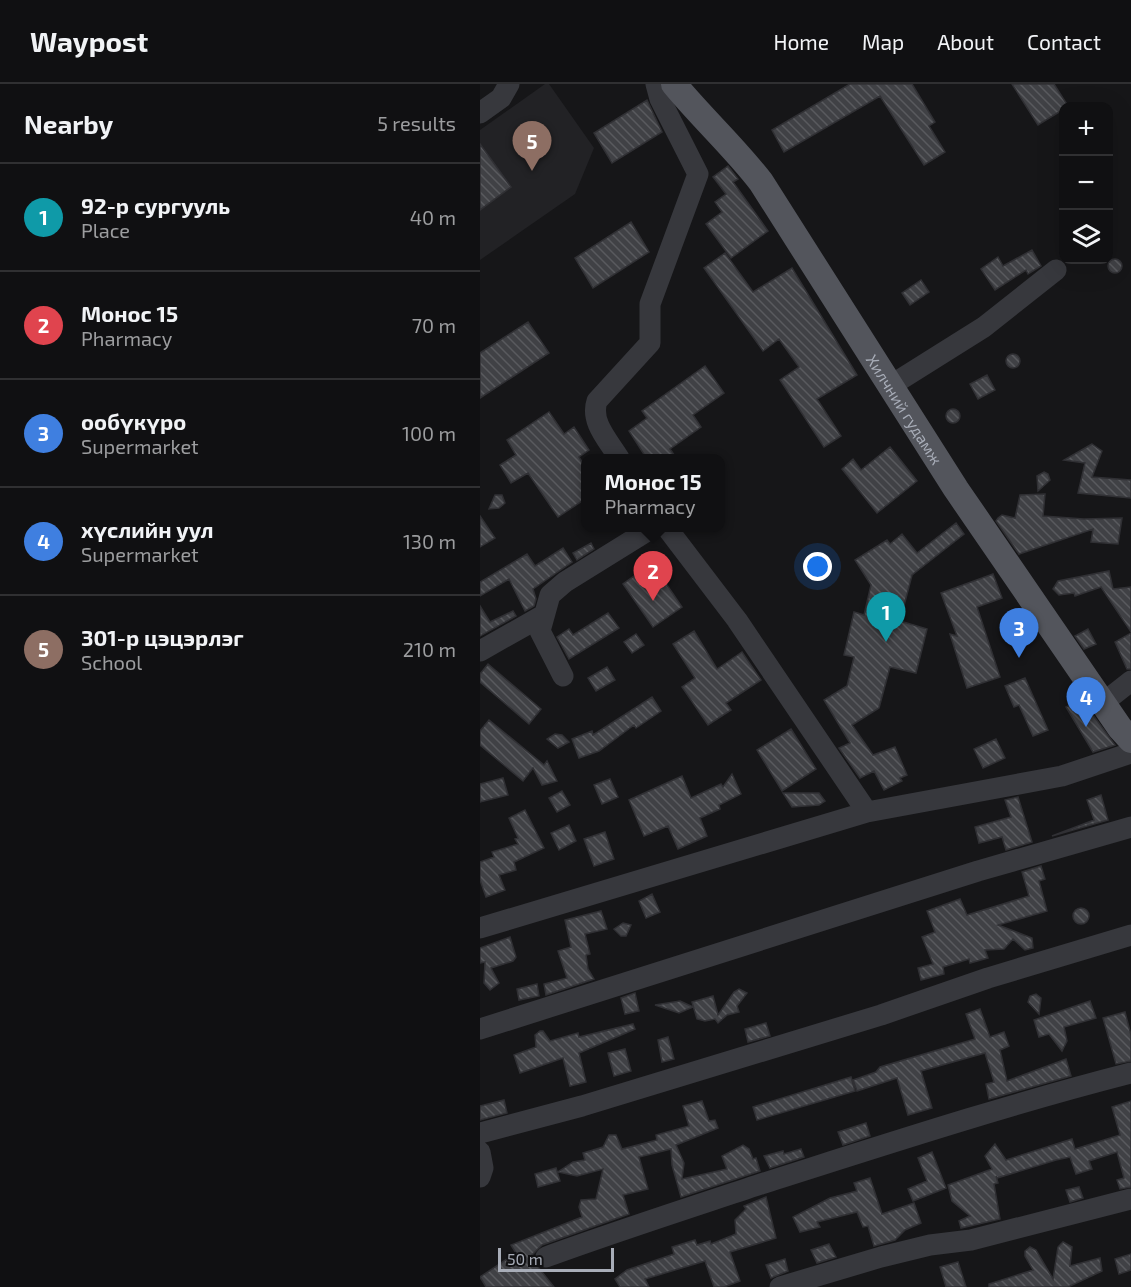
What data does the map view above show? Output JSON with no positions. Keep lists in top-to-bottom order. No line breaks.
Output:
{"streets":{"main road":["Хилчний гудамж"]},"scale_bar":"50 m","page":{"header":"Waypost","nav":["Home","Map","About","Contact"],"heading":["Nearby","5 results"],"map_buttons":["+","−"],"pins":["5","2","1","3","4"],"list":[{"mark":"1","name":"92-р сургууль","note":"Place","value":"40 m"},{"mark":"2","name":"Монос 15","note":"Pharmacy","value":"70 m"},{"mark":"3","name":"ообүкүро","note":"Supermarket","value":"100 m"},{"mark":"4","name":"хүслийн уул","note":"Supermarket","value":"130 m"},{"mark":"5","name":"301-р цэцэрлэг","note":"School","value":"210 m"}],"popup":["Монос 15","Pharmacy"],"scale":"50 m"}}
